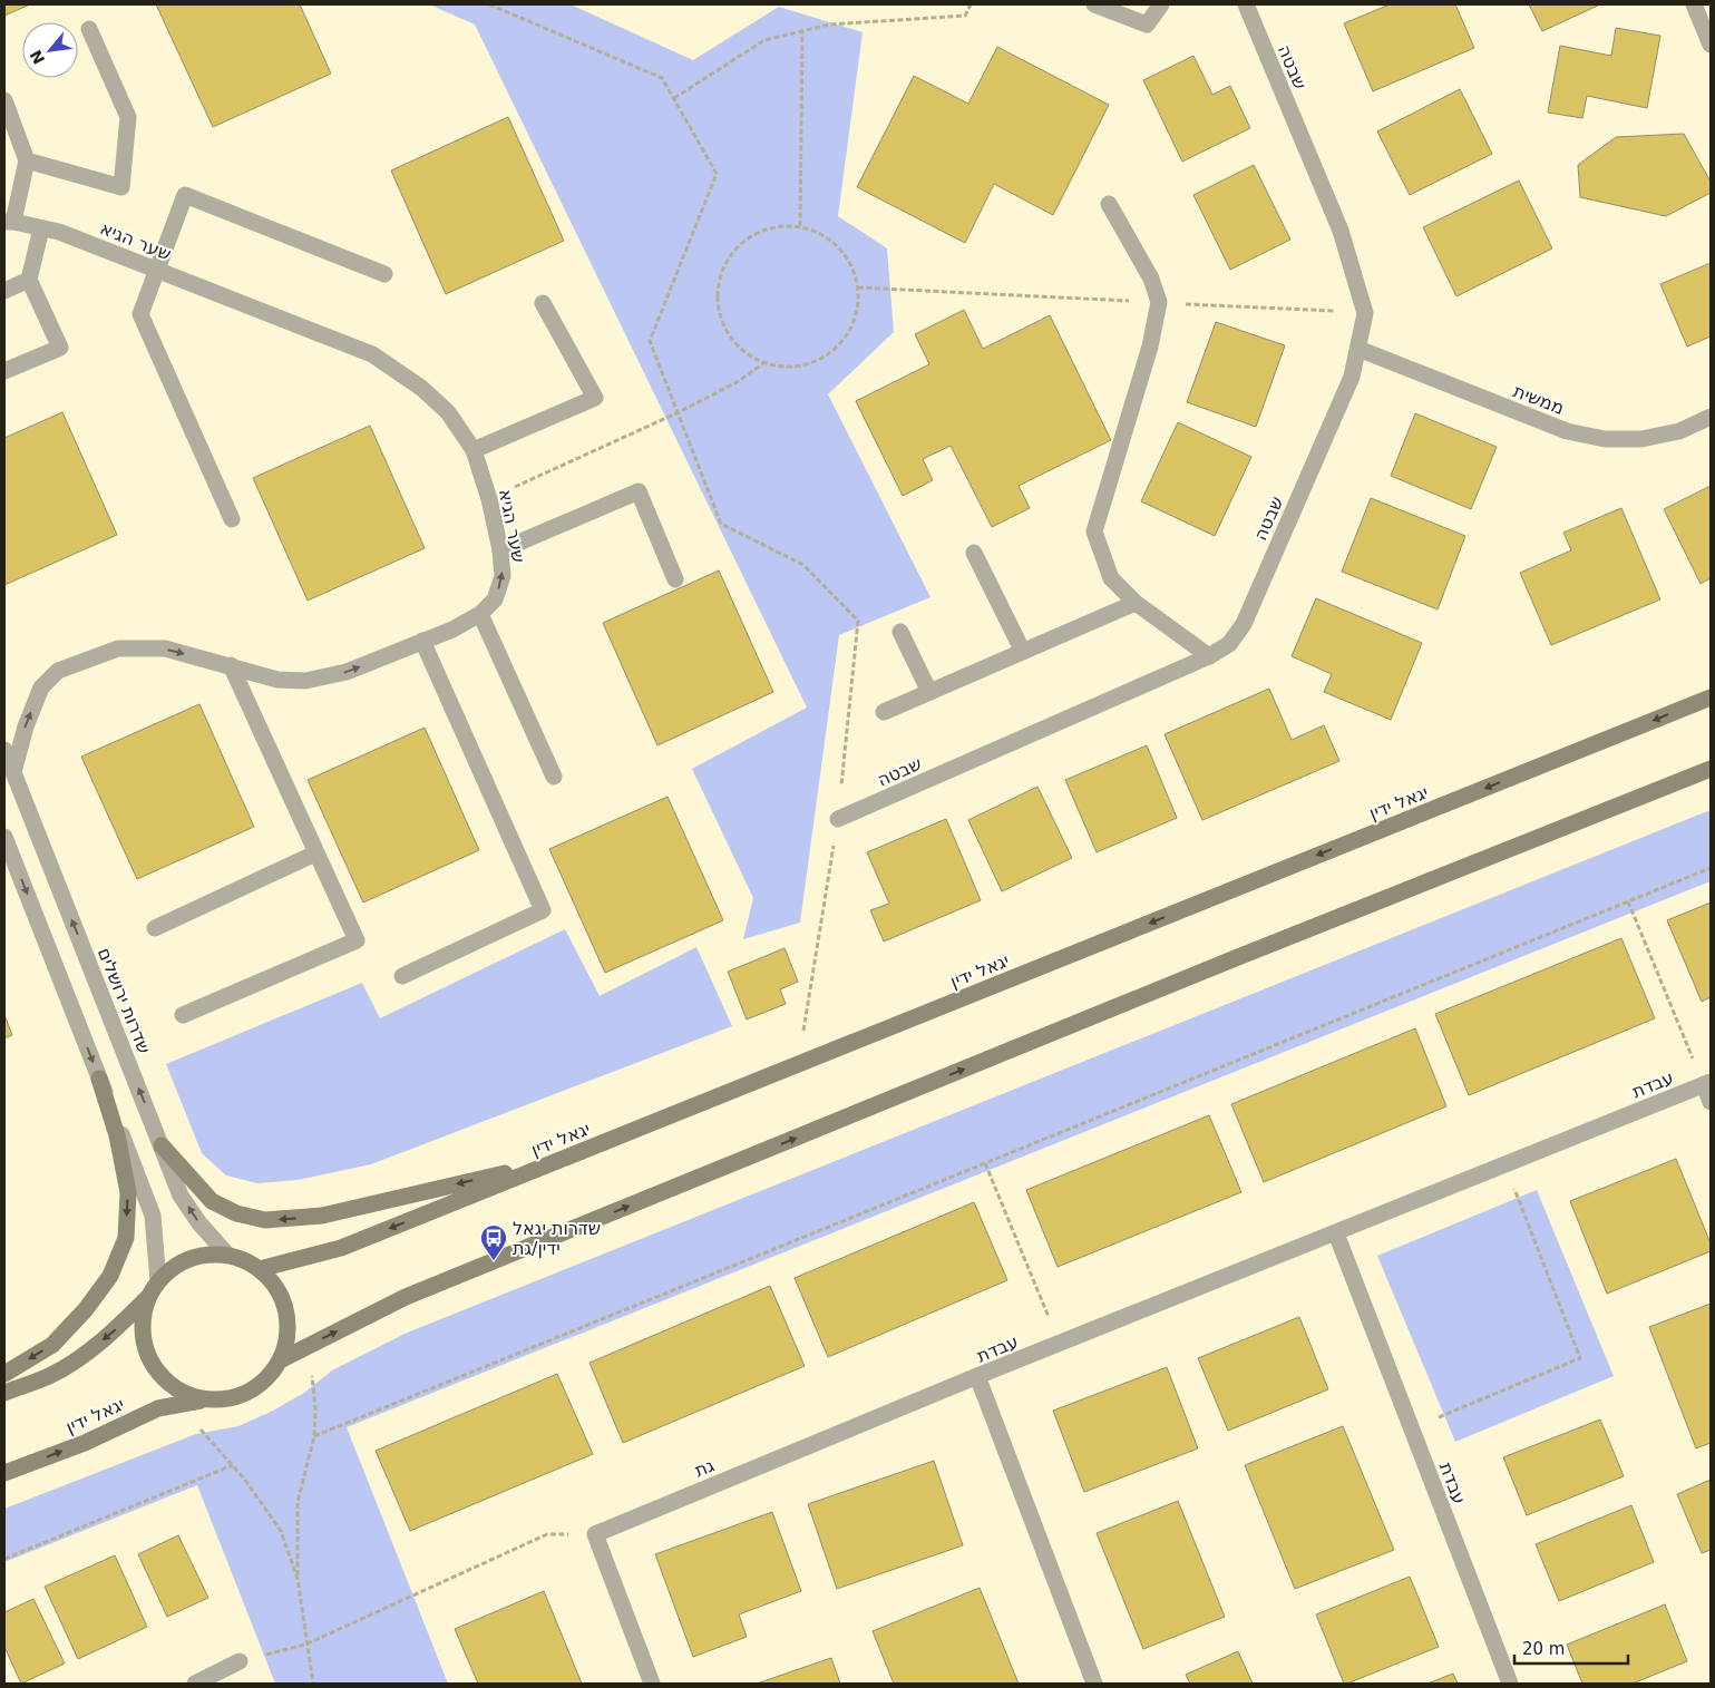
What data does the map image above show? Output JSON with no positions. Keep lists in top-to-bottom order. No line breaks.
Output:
{"streets":{"main road":["יגאל ידין"],"street":["שבטה","שער הגיא","ממשית","שדרות ירושלים","עבדת","גת"]},"crossings":[["שבטה","ממשית"],["שער הגיא","שדרות ירושלים"],["יגאל ידין","שדרות ירושלים"],["עבדת","גת"]],"one_way":["שער הגיא"],"places":{"bus stop":["שדרות יגאל ידין/גת"]},"scale_bar":"20 m","north":"bottom left"}
